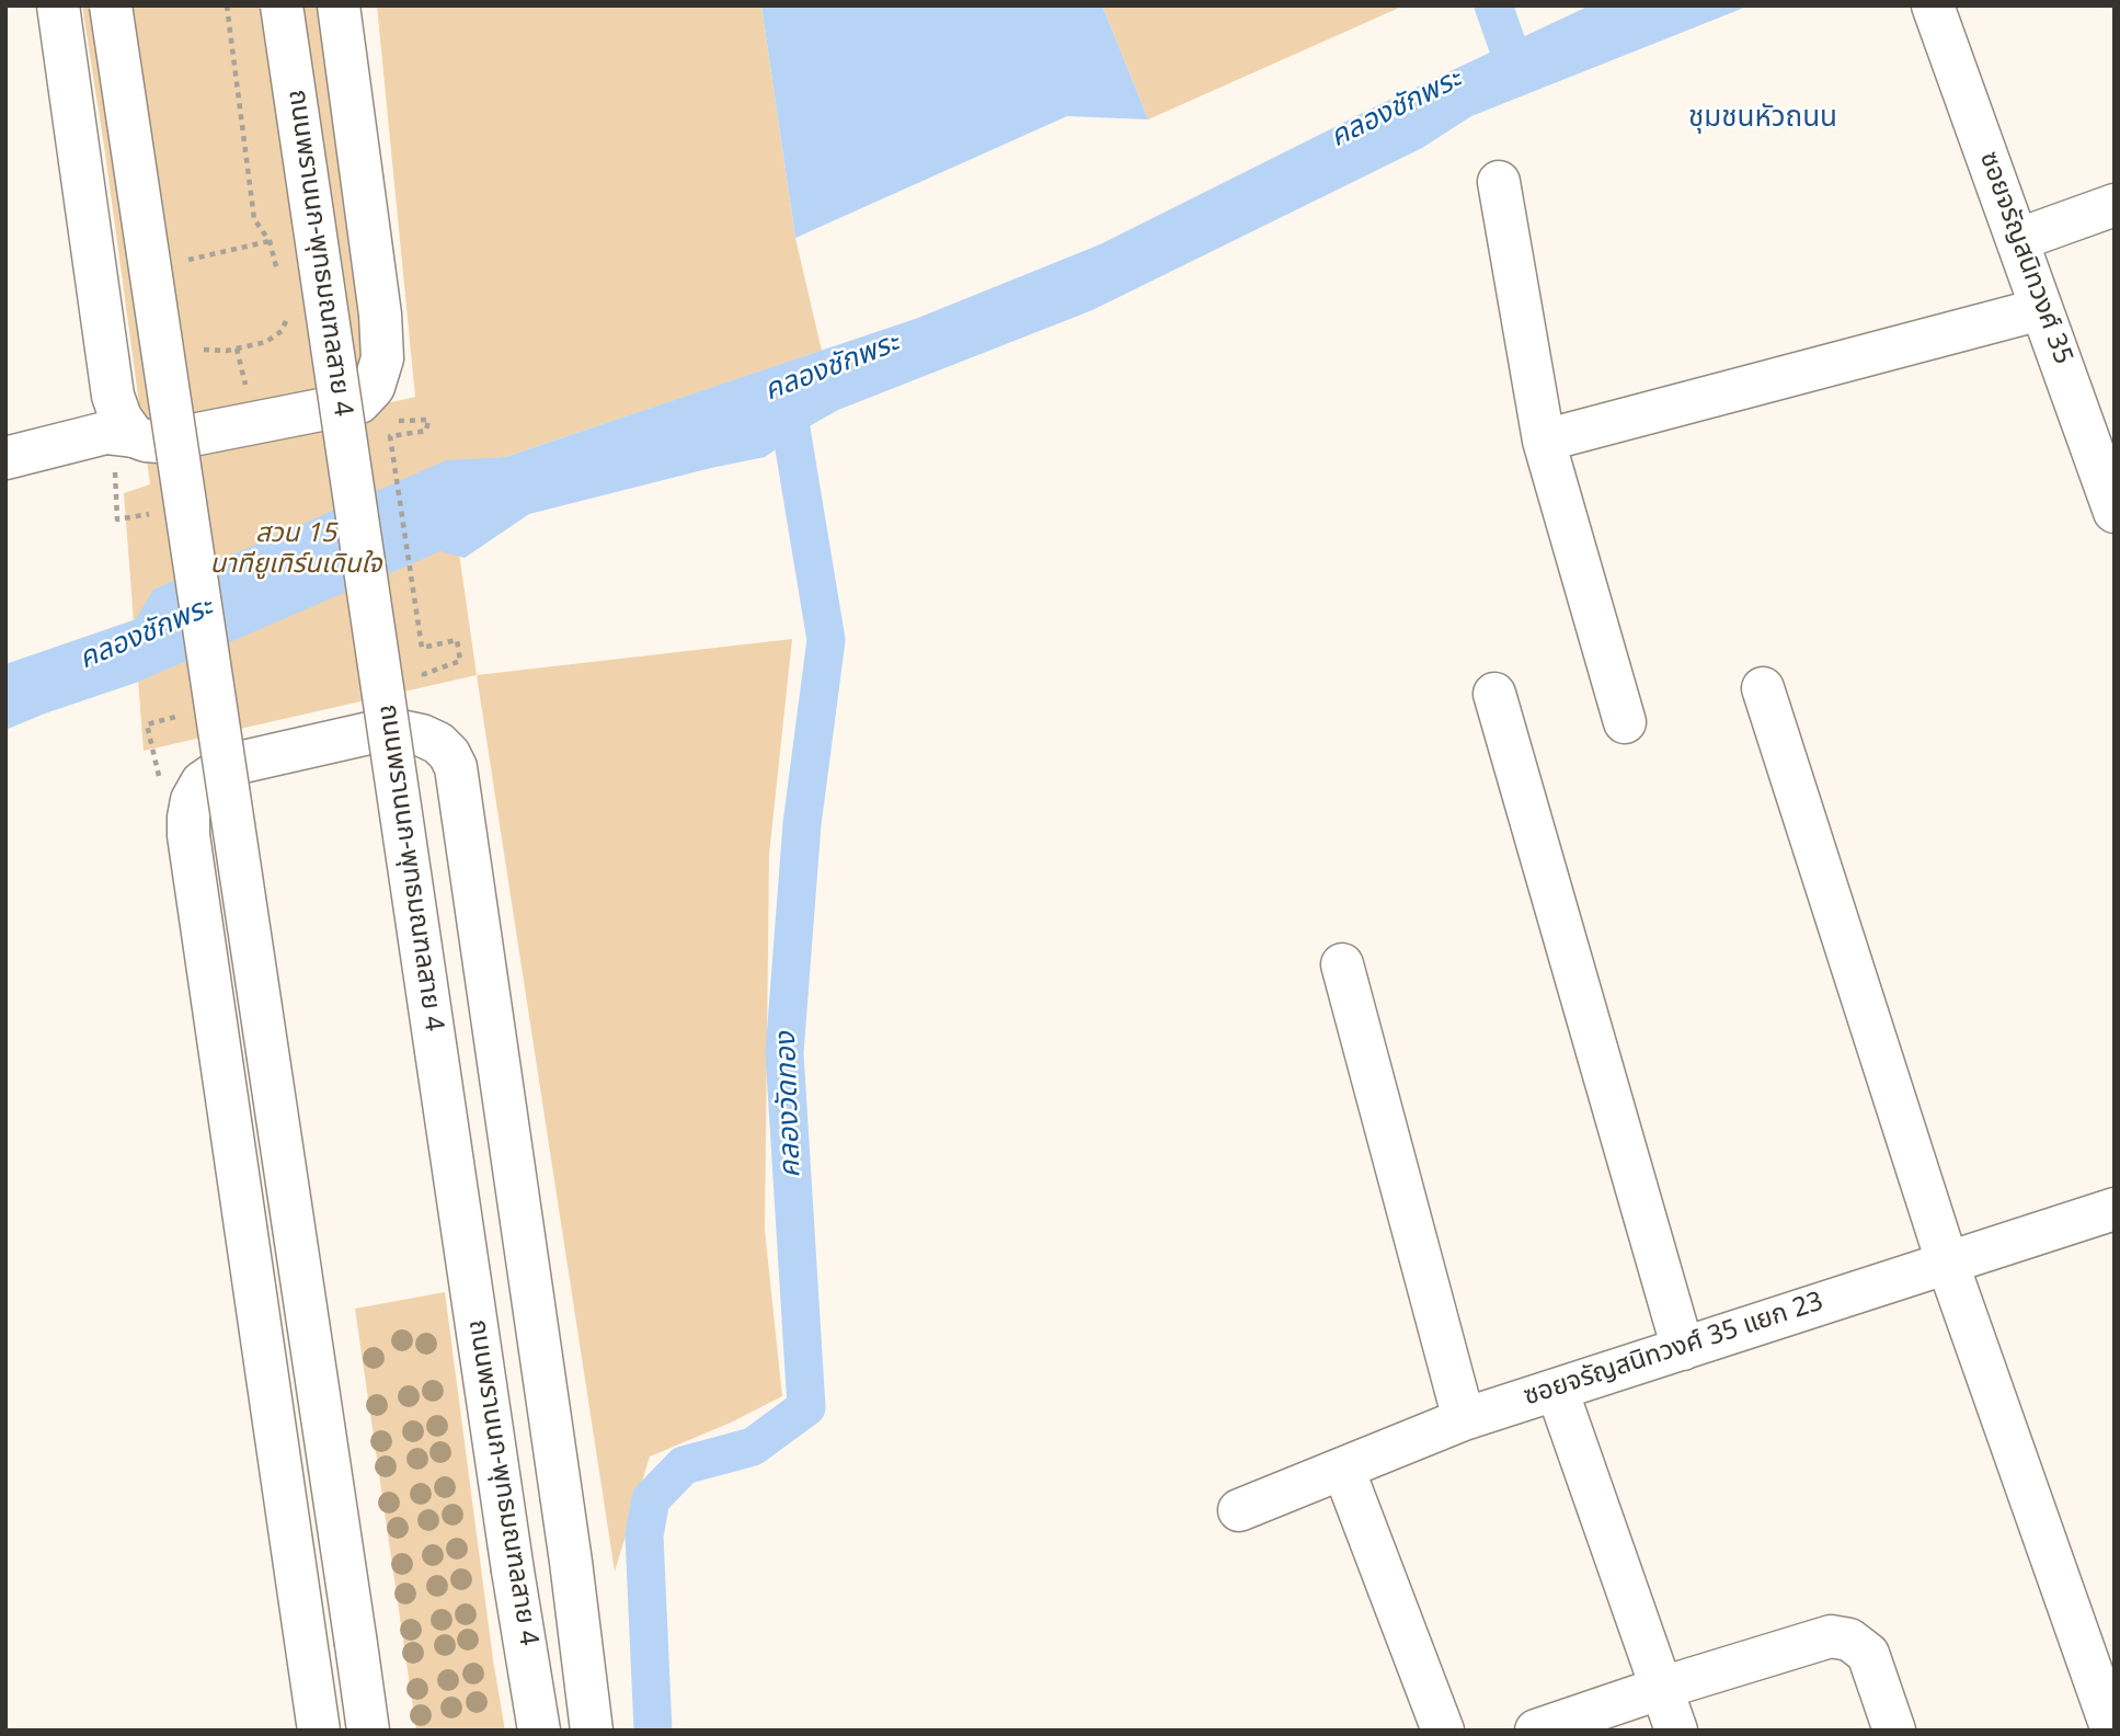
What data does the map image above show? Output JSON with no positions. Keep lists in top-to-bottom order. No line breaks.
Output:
{"streets":{"main road":["ถนนพรานนก-พุทธมณฑลสาย 4","ซอยจรัญสนิทวงศ์ 35","ซอยจรัญสนิทวงศ์ 35 แยก 23"]},"districts":["ชุมชนหัวถนน"],"water":["คลองชักพระ","คลองวัดทอง"],"parks":["สวน 15 นาทียูเทิร์นเดินใจ"]}
